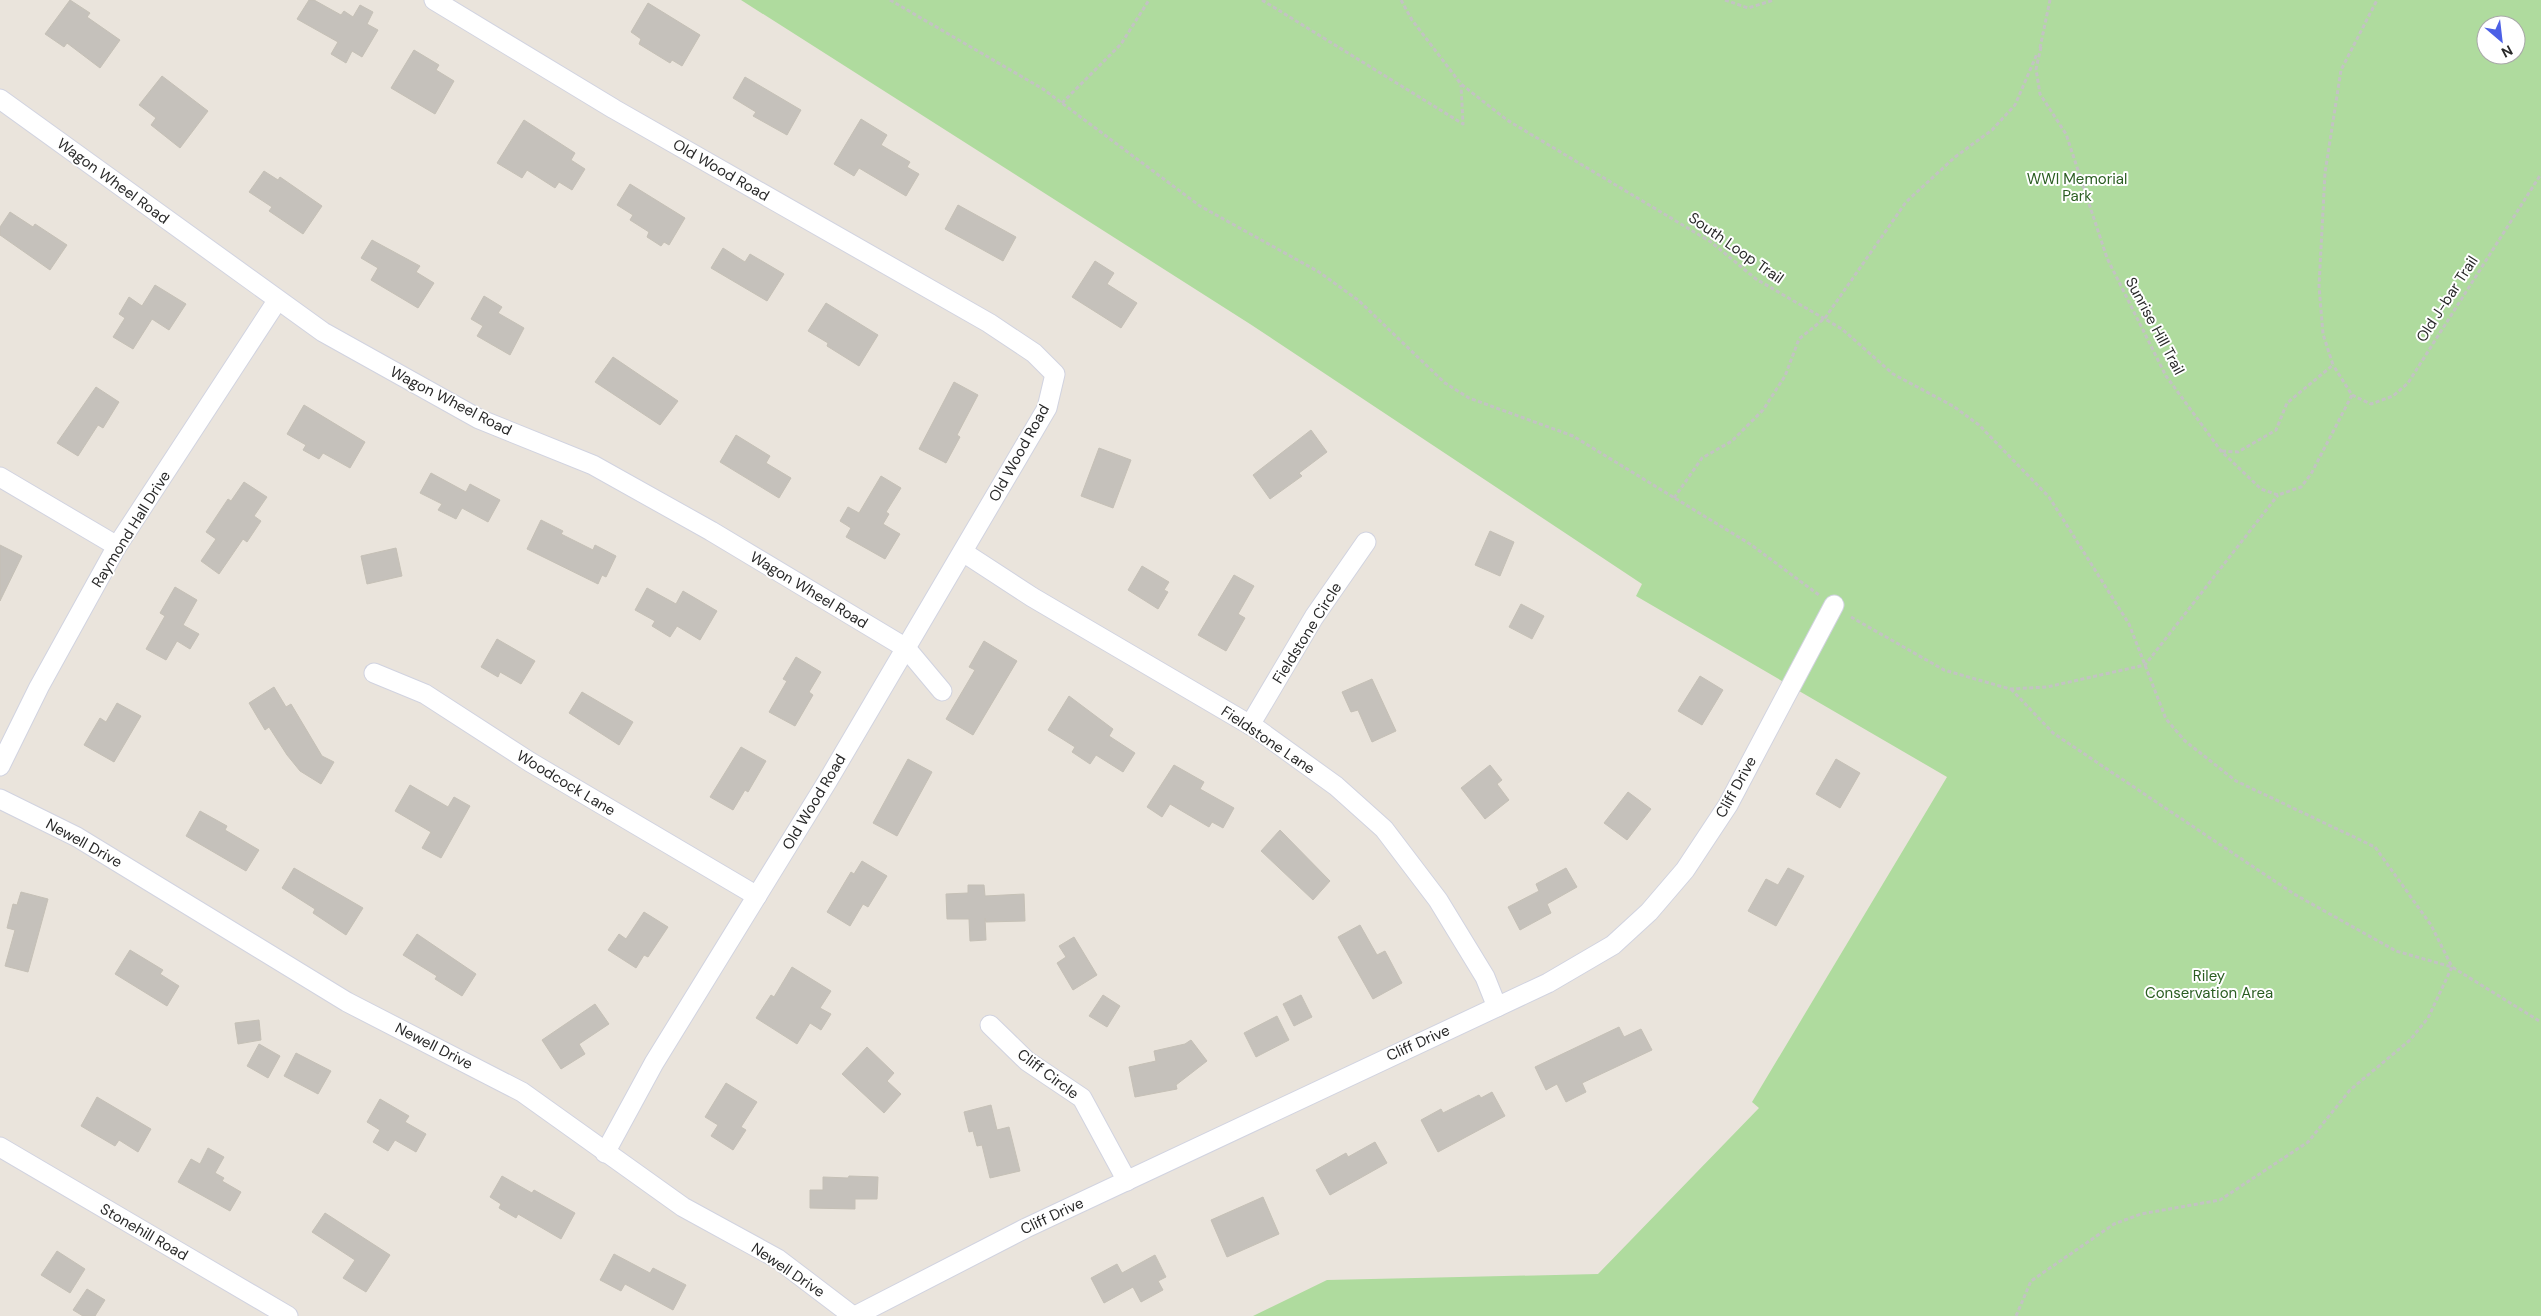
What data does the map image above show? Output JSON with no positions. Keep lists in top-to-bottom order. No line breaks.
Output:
{"streets":{"street":["Old Wood Road","Wagon Wheel Road","Raymond Hall Drive","Fieldstone Circle","Fieldstone Lane","Woodcock Lane","Cliff Drive","Newell Drive","Cliff Circle","Stonehill Road"],"path":["South Loop Trail","Old J-bar Trail","Sunrise Hill Trail"]},"crossings":[["Old Wood Road","Wagon Wheel Road"],["Old Wood Road","Fieldstone Lane"],["Old Wood Road","Woodcock Lane"],["Old Wood Road","Newell Drive"],["Wagon Wheel Road","Raymond Hall Drive"],["Fieldstone Circle","Fieldstone Lane"],["Fieldstone Lane","Cliff Drive"],["Cliff Drive","Newell Drive"],["Cliff Drive","Cliff Circle"]],"parks":["WWI Memorial Park","Riley Conservation Area"],"north":"bottom right"}
